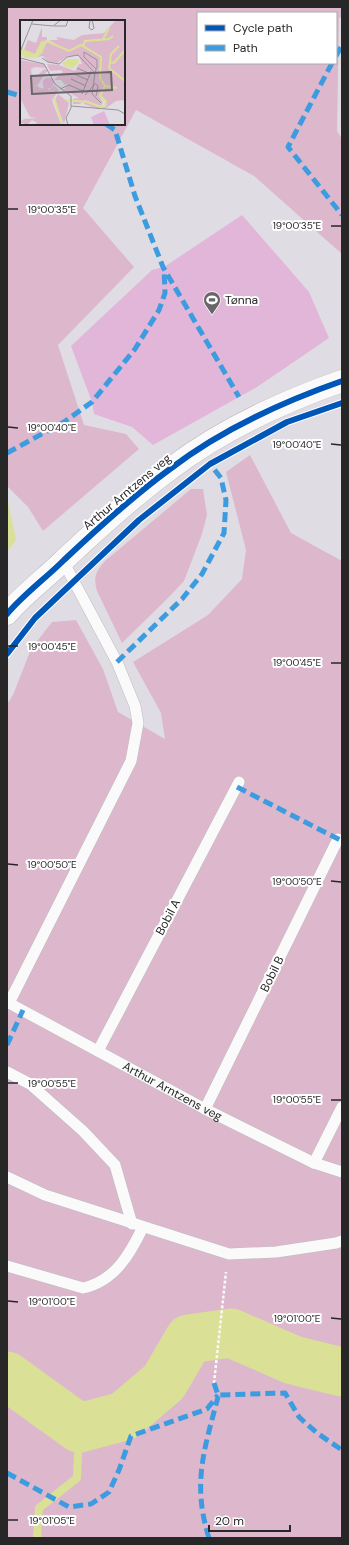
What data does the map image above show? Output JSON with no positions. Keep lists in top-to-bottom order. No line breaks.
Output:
{"streets":{"street":["Arthur Arntzens veg"],"lane":["Bobil A","Bobil B"]},"crossings":[["Arthur Arntzens veg","Bobil A"],["Arthur Arntzens veg","Bobil B"]],"places":{"sports":["Tønna"]},"legend":["Cycle path","Path"],"scale_bar":"20 m","coordinates":["19°00'35\"E","19°00'40\"E","19°00'45\"E","19°00'50\"E","19°00'55\"E","19°01'00\"E","19°01'05\"E"]}
